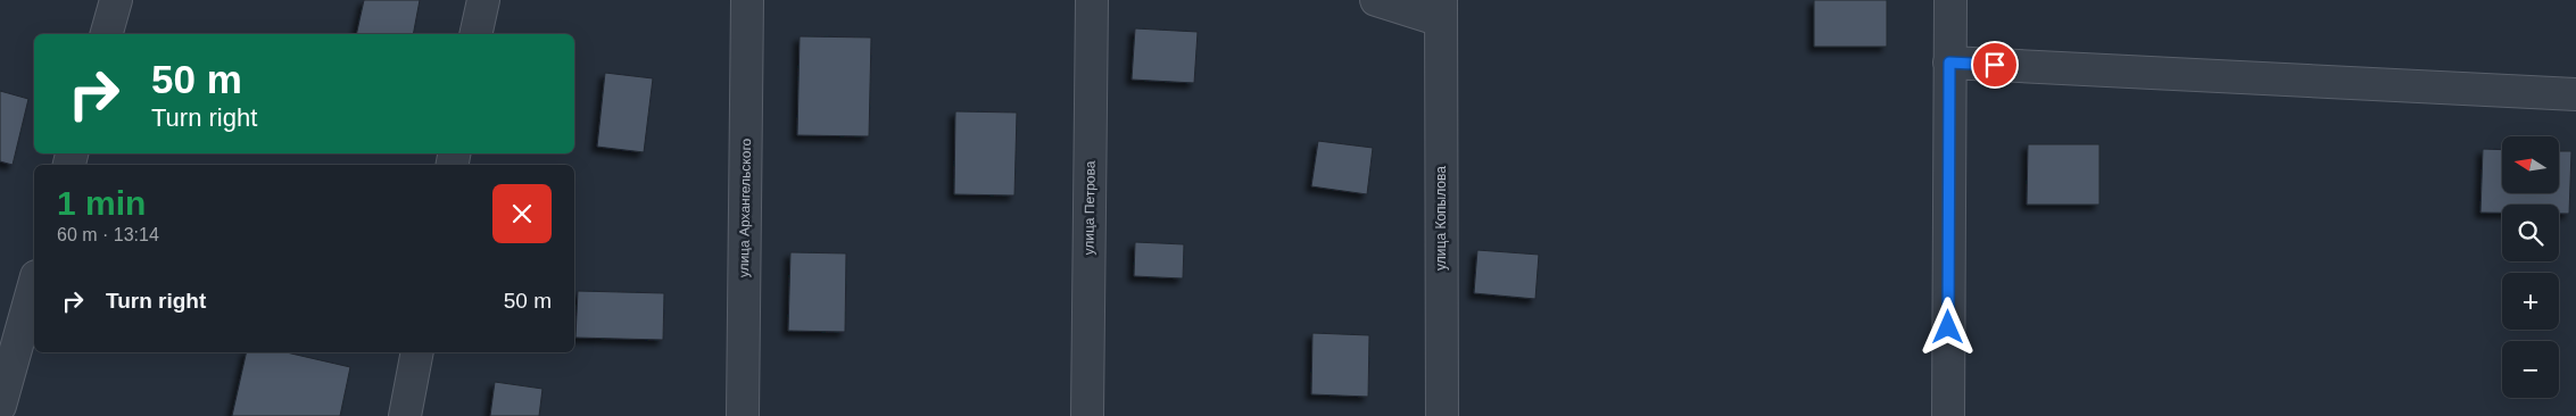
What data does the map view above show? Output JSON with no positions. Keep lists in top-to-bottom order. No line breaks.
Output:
{"streets":{"street":["улица Архангельского","улица Петрова","улица Копылова"]},"north":"left","page":{"turn":["50 m","Turn right"],"map_buttons":["+","−"],"heading":["1 min","60 m · 13:14"],"list":[{"name":"Turn right","value":"50 m"}]}}
